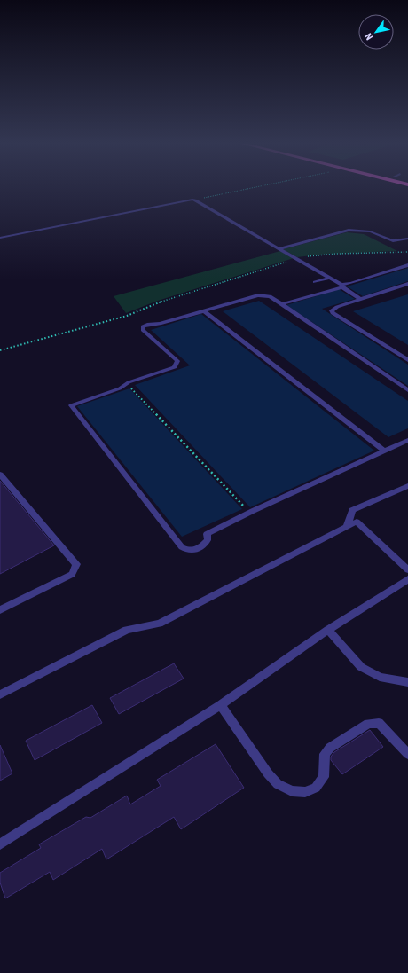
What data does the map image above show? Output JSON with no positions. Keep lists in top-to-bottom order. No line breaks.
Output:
{"north":"bottom left"}
